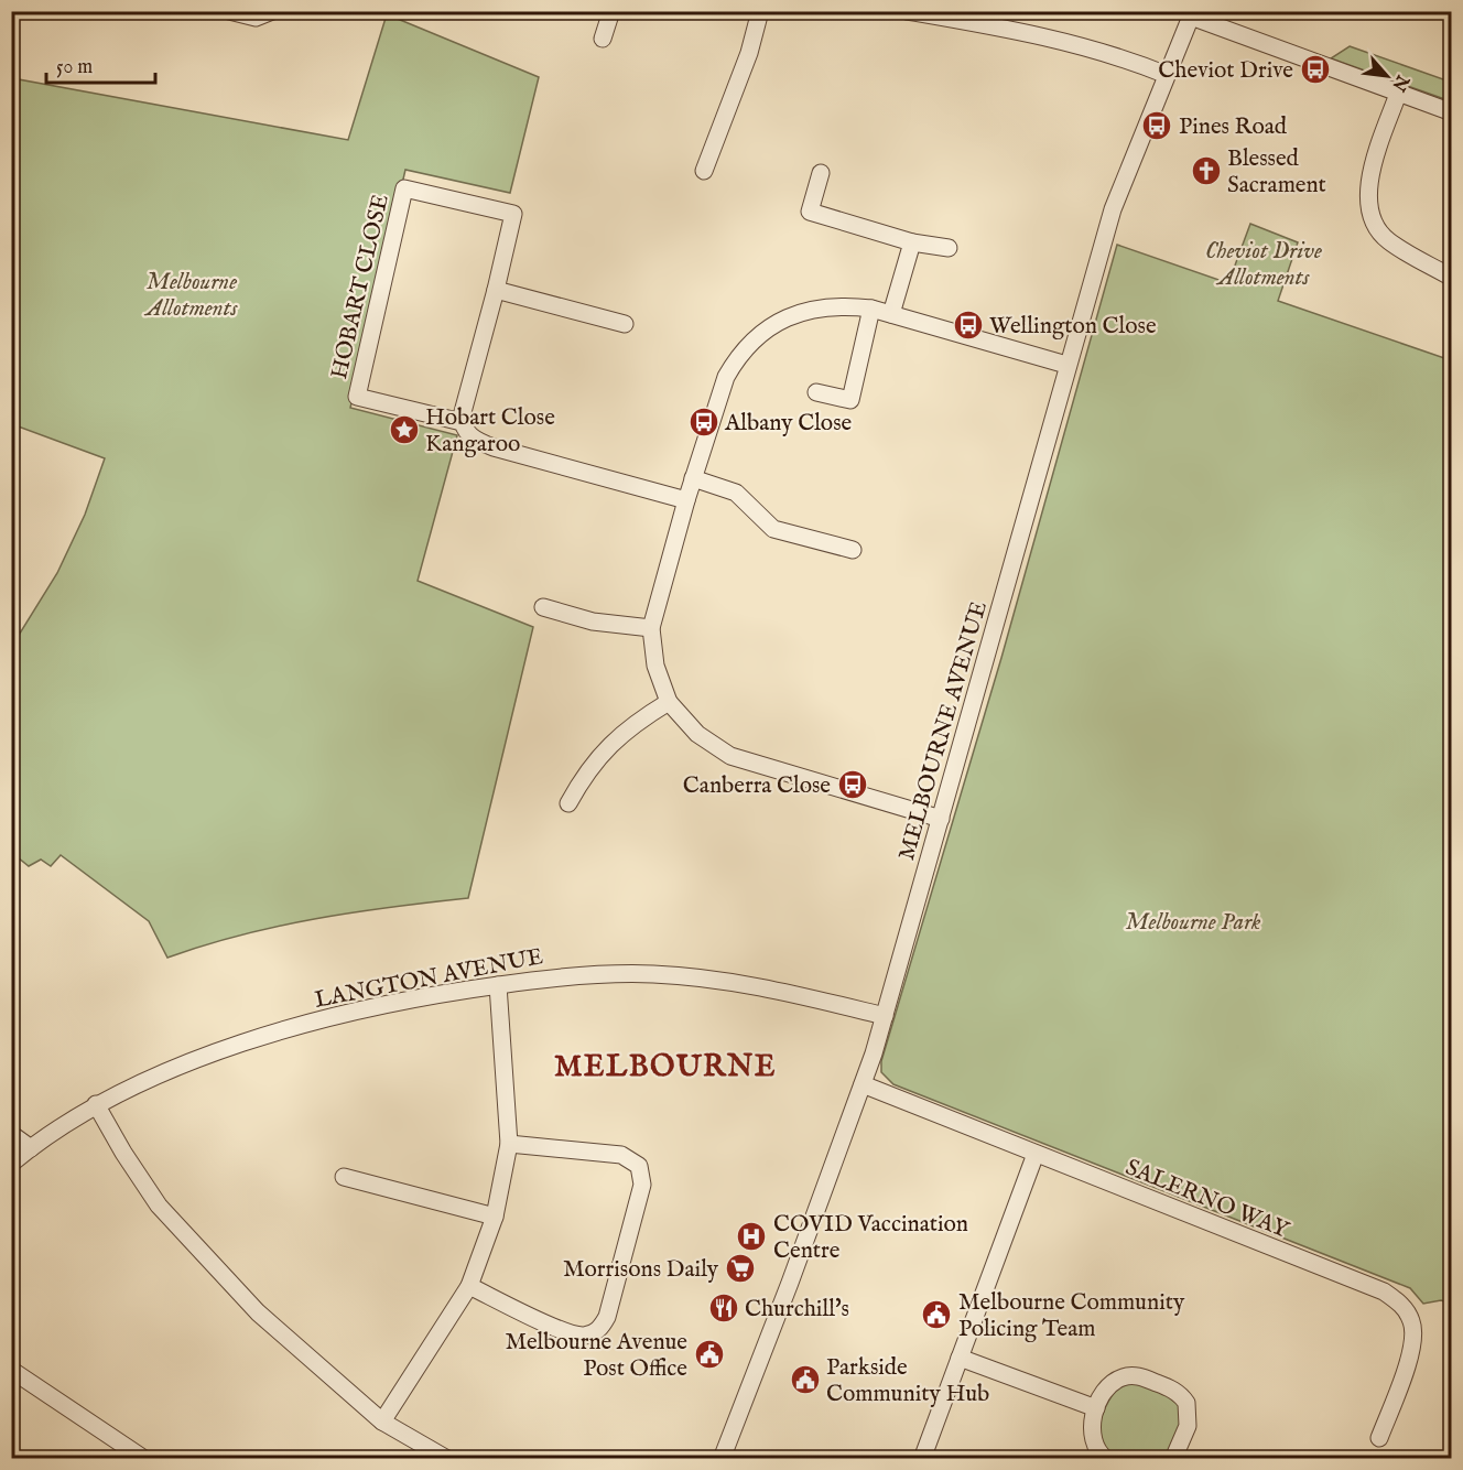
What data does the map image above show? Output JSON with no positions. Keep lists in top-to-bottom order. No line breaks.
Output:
{"streets":{"street":["HOBART CLOSE","MELBOURNE AVENUE","LANGTON AVENUE","SALERNO WAY"]},"crossings":[["MELBOURNE AVENUE","LANGTON AVENUE"],["MELBOURNE AVENUE","SALERNO WAY"]],"districts":["MELBOURNE"],"parks":["Cheviot Drive Allotments","Melbourne Allotments","Melbourne Park"],"places":{"bus stop":["Cheviot Drive","Pines Road","Wellington Close","Albany Close","Canberra Close"],"church":["Blessed Sacrament"],"place":["Hobart Close Kangaroo"],"hospital":["COVID Vaccination Centre"],"supermarket":["Morrisons Daily"],"restaurant":["Churchill's"],"public building":["Melbourne Community Policing Team","Melbourne Avenue Post Office","Parkside Community Hub"]},"scale_bar":"50 m","north":"bottom right"}
